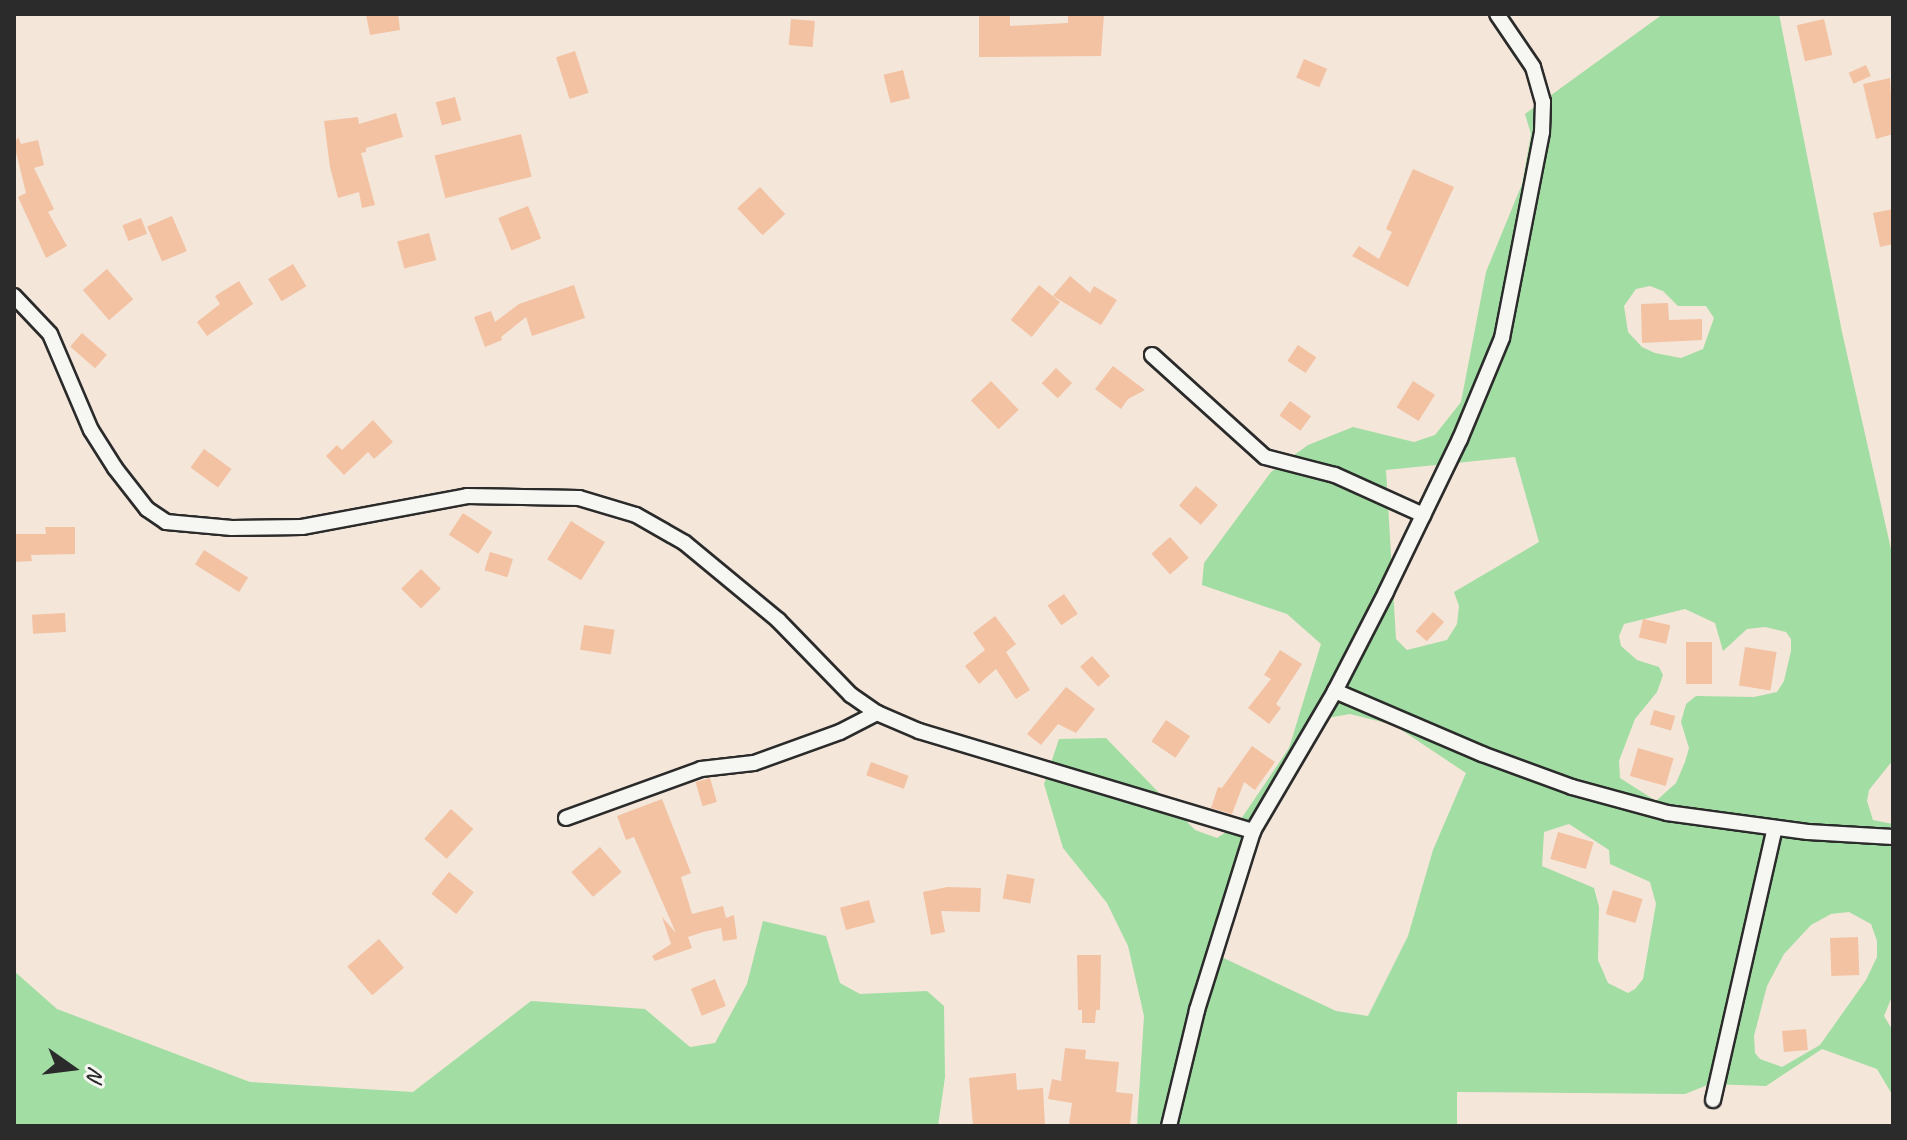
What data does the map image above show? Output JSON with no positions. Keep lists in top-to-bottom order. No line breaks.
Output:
{"north":"right"}
